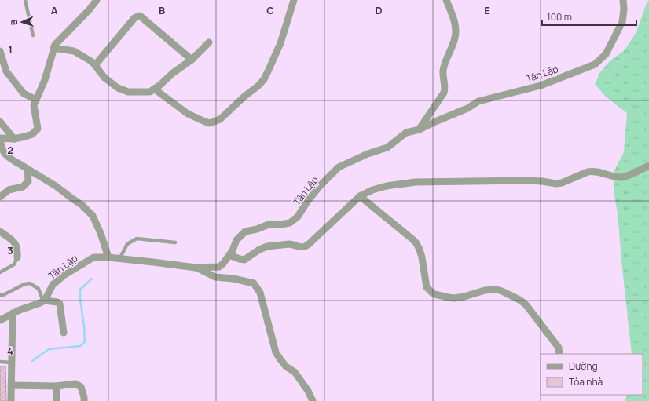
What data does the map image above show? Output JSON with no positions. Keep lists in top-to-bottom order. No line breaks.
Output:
{"streets":{"street":["Tân Lập"]},"legend":["Đường","Tòa nhà"],"scale_bar":"100 m","north":"left","grid":{"columns":["A","B","C","D","E"],"rows":["1","2","3","4"]}}
